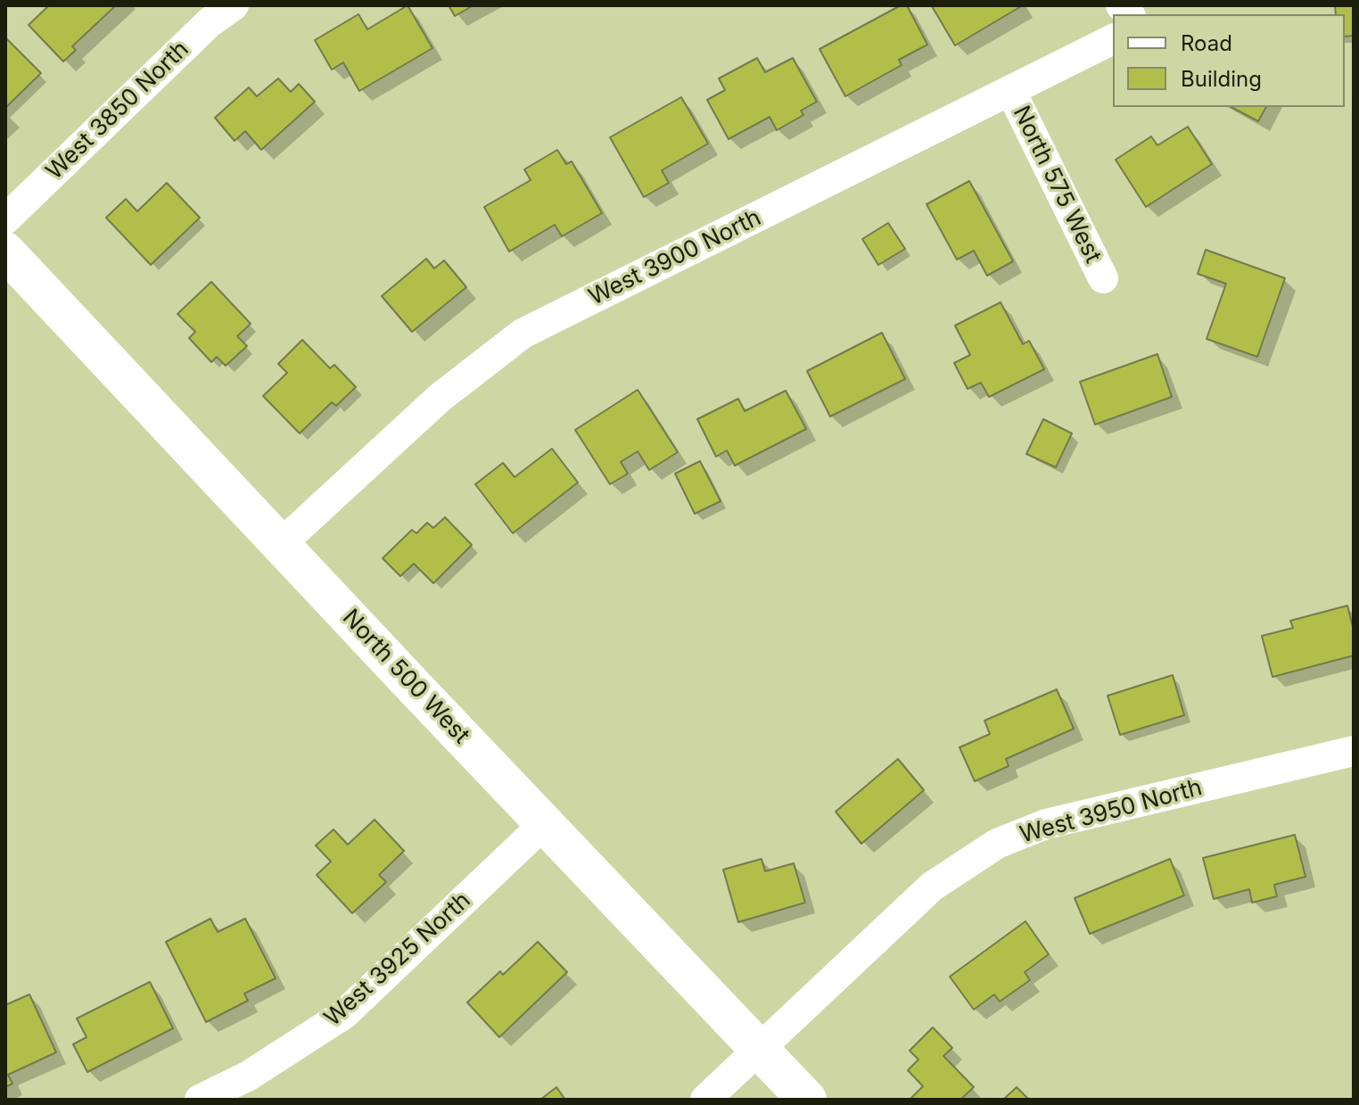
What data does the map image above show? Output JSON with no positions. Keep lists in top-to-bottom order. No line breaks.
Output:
{"streets":{"street":["West 3850 North","North 575 West","West 3900 North","North 500 West","West 3950 North","West 3925 North"]},"crossings":[["North 575 West","West 3900 North"],["West 3900 North","North 500 West"],["North 500 West","West 3950 North"],["North 500 West","West 3925 North"]],"legend":["Road","Building"]}
